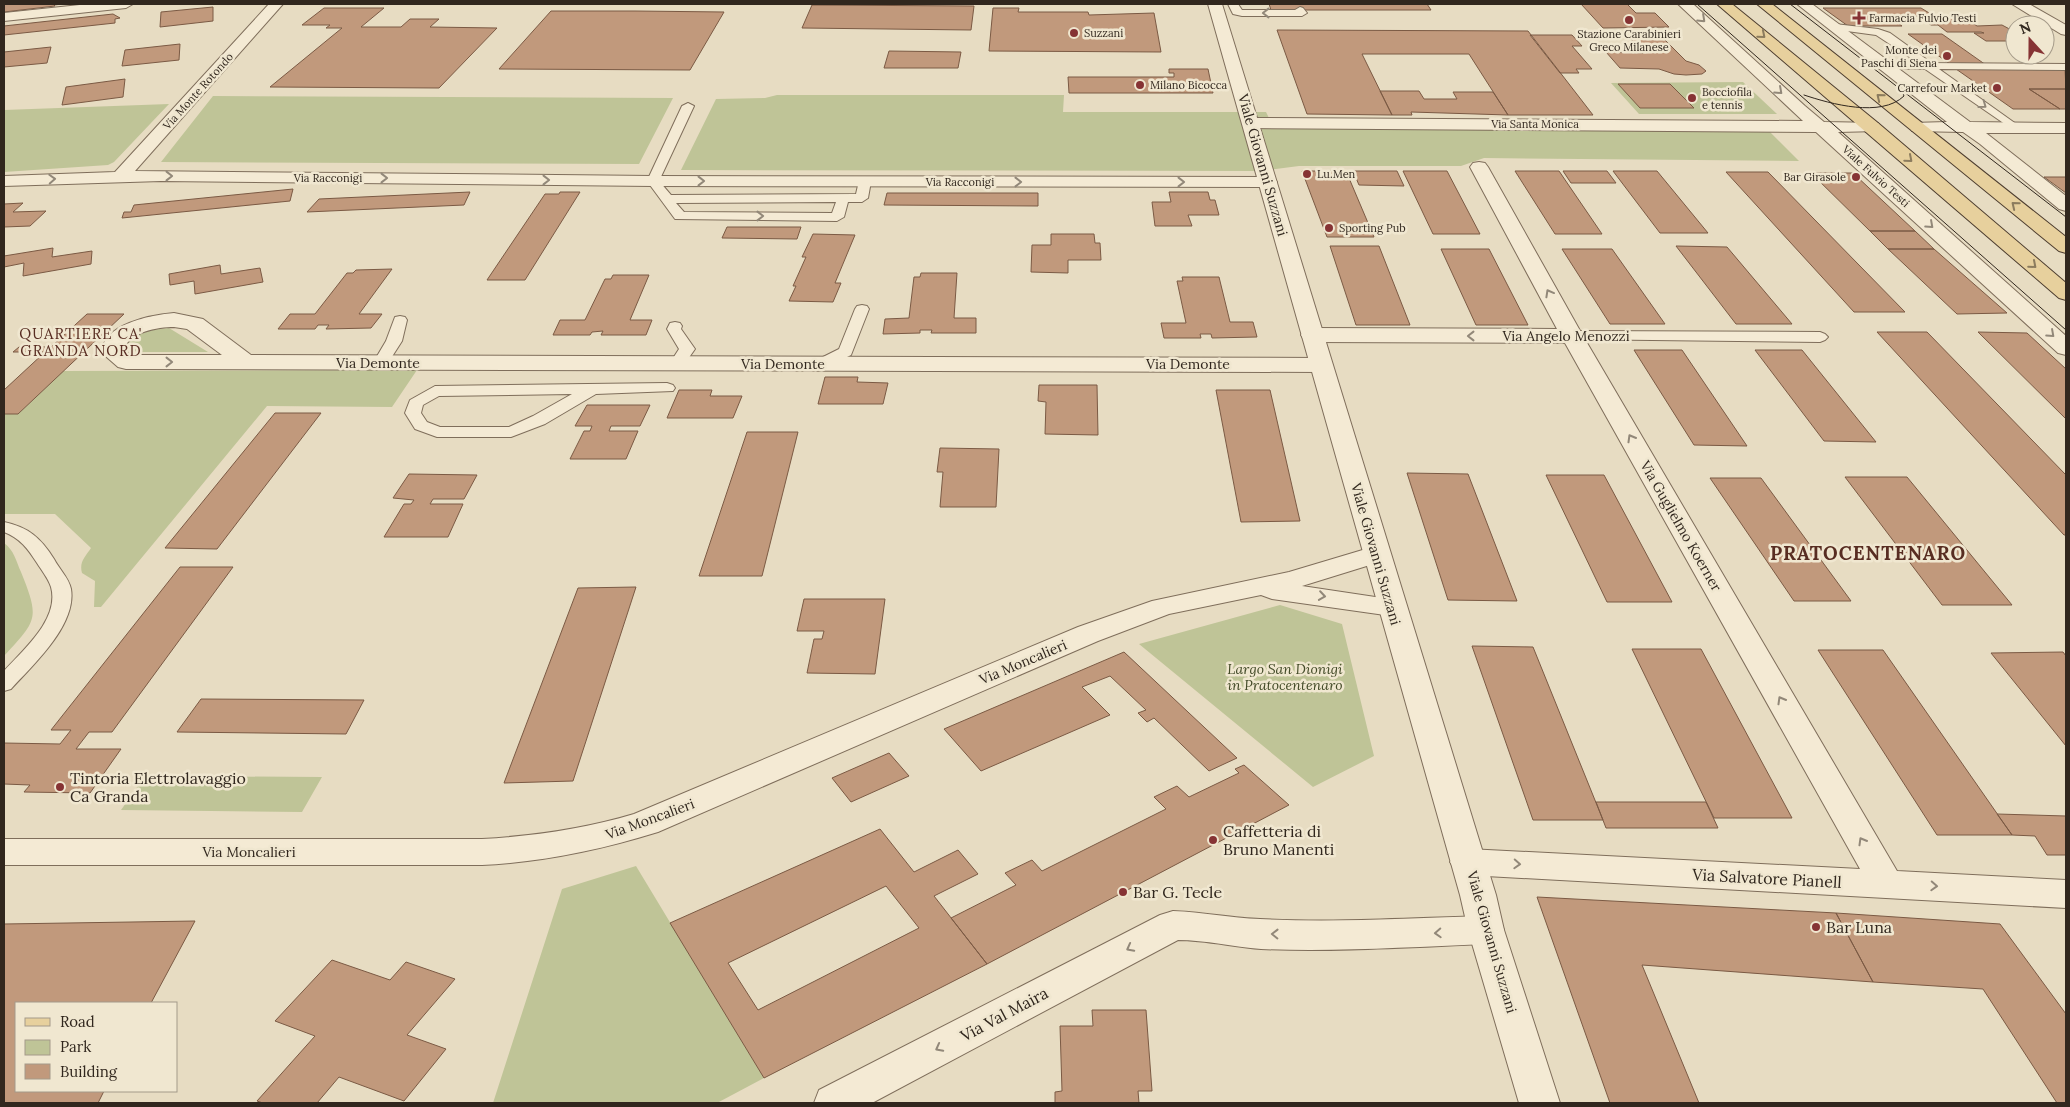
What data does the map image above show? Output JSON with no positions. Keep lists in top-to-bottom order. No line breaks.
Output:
{"streets":{"street":["Via Monte Rotondo","Via Santa Monica","Viale Giovanni Suzzani","Viale Fulvio Testi","Via Racconigi","Via Angelo Menozzi","Via Demonte","Via Guglielmo Koerner","Via Moncalieri","Via Salvatore Pianell","Via Val Maira"]},"crossings":[["Via Monte Rotondo","Via Racconigi"],["Via Santa Monica","Viale Giovanni Suzzani"],["Via Santa Monica","Viale Fulvio Testi"],["Viale Giovanni Suzzani","Via Racconigi"],["Viale Giovanni Suzzani","Via Angelo Menozzi"],["Viale Giovanni Suzzani","Via Demonte"],["Viale Giovanni Suzzani","Via Moncalieri"],["Viale Giovanni Suzzani","Via Salvatore Pianell"],["Viale Giovanni Suzzani","Via Val Maira"],["Via Angelo Menozzi","Via Guglielmo Koerner"],["Via Guglielmo Koerner","Via Salvatore Pianell"]],"one_way":["Via Racconigi","Via Angelo Menozzi","Via Guglielmo Koerner","Via Salvatore Pianell","Via Val Maira"],"districts":["QUARTIERE CA' GRANDA NORD","PRATOCENTENARO"],"parks":["Largo San Dionigi in Pratocentenaro"],"places":{"health":["Farmacia Fulvio Testi"],"other":["Stazione Carabinieri Greco Milanese","Suzzani","Monte dei Paschi di Siena","Milano Bicocca","Carrefour Market","Bocciofila e tennis","Lu.Men","Bar Girasole","Sporting Pub","Tintoria Elettrolavaggio Ca Granda","Caffetteria di Bruno Manenti","Bar G. Tecle","Bar Luna"]},"legend":["Road","Park","Building"],"north":"top"}
